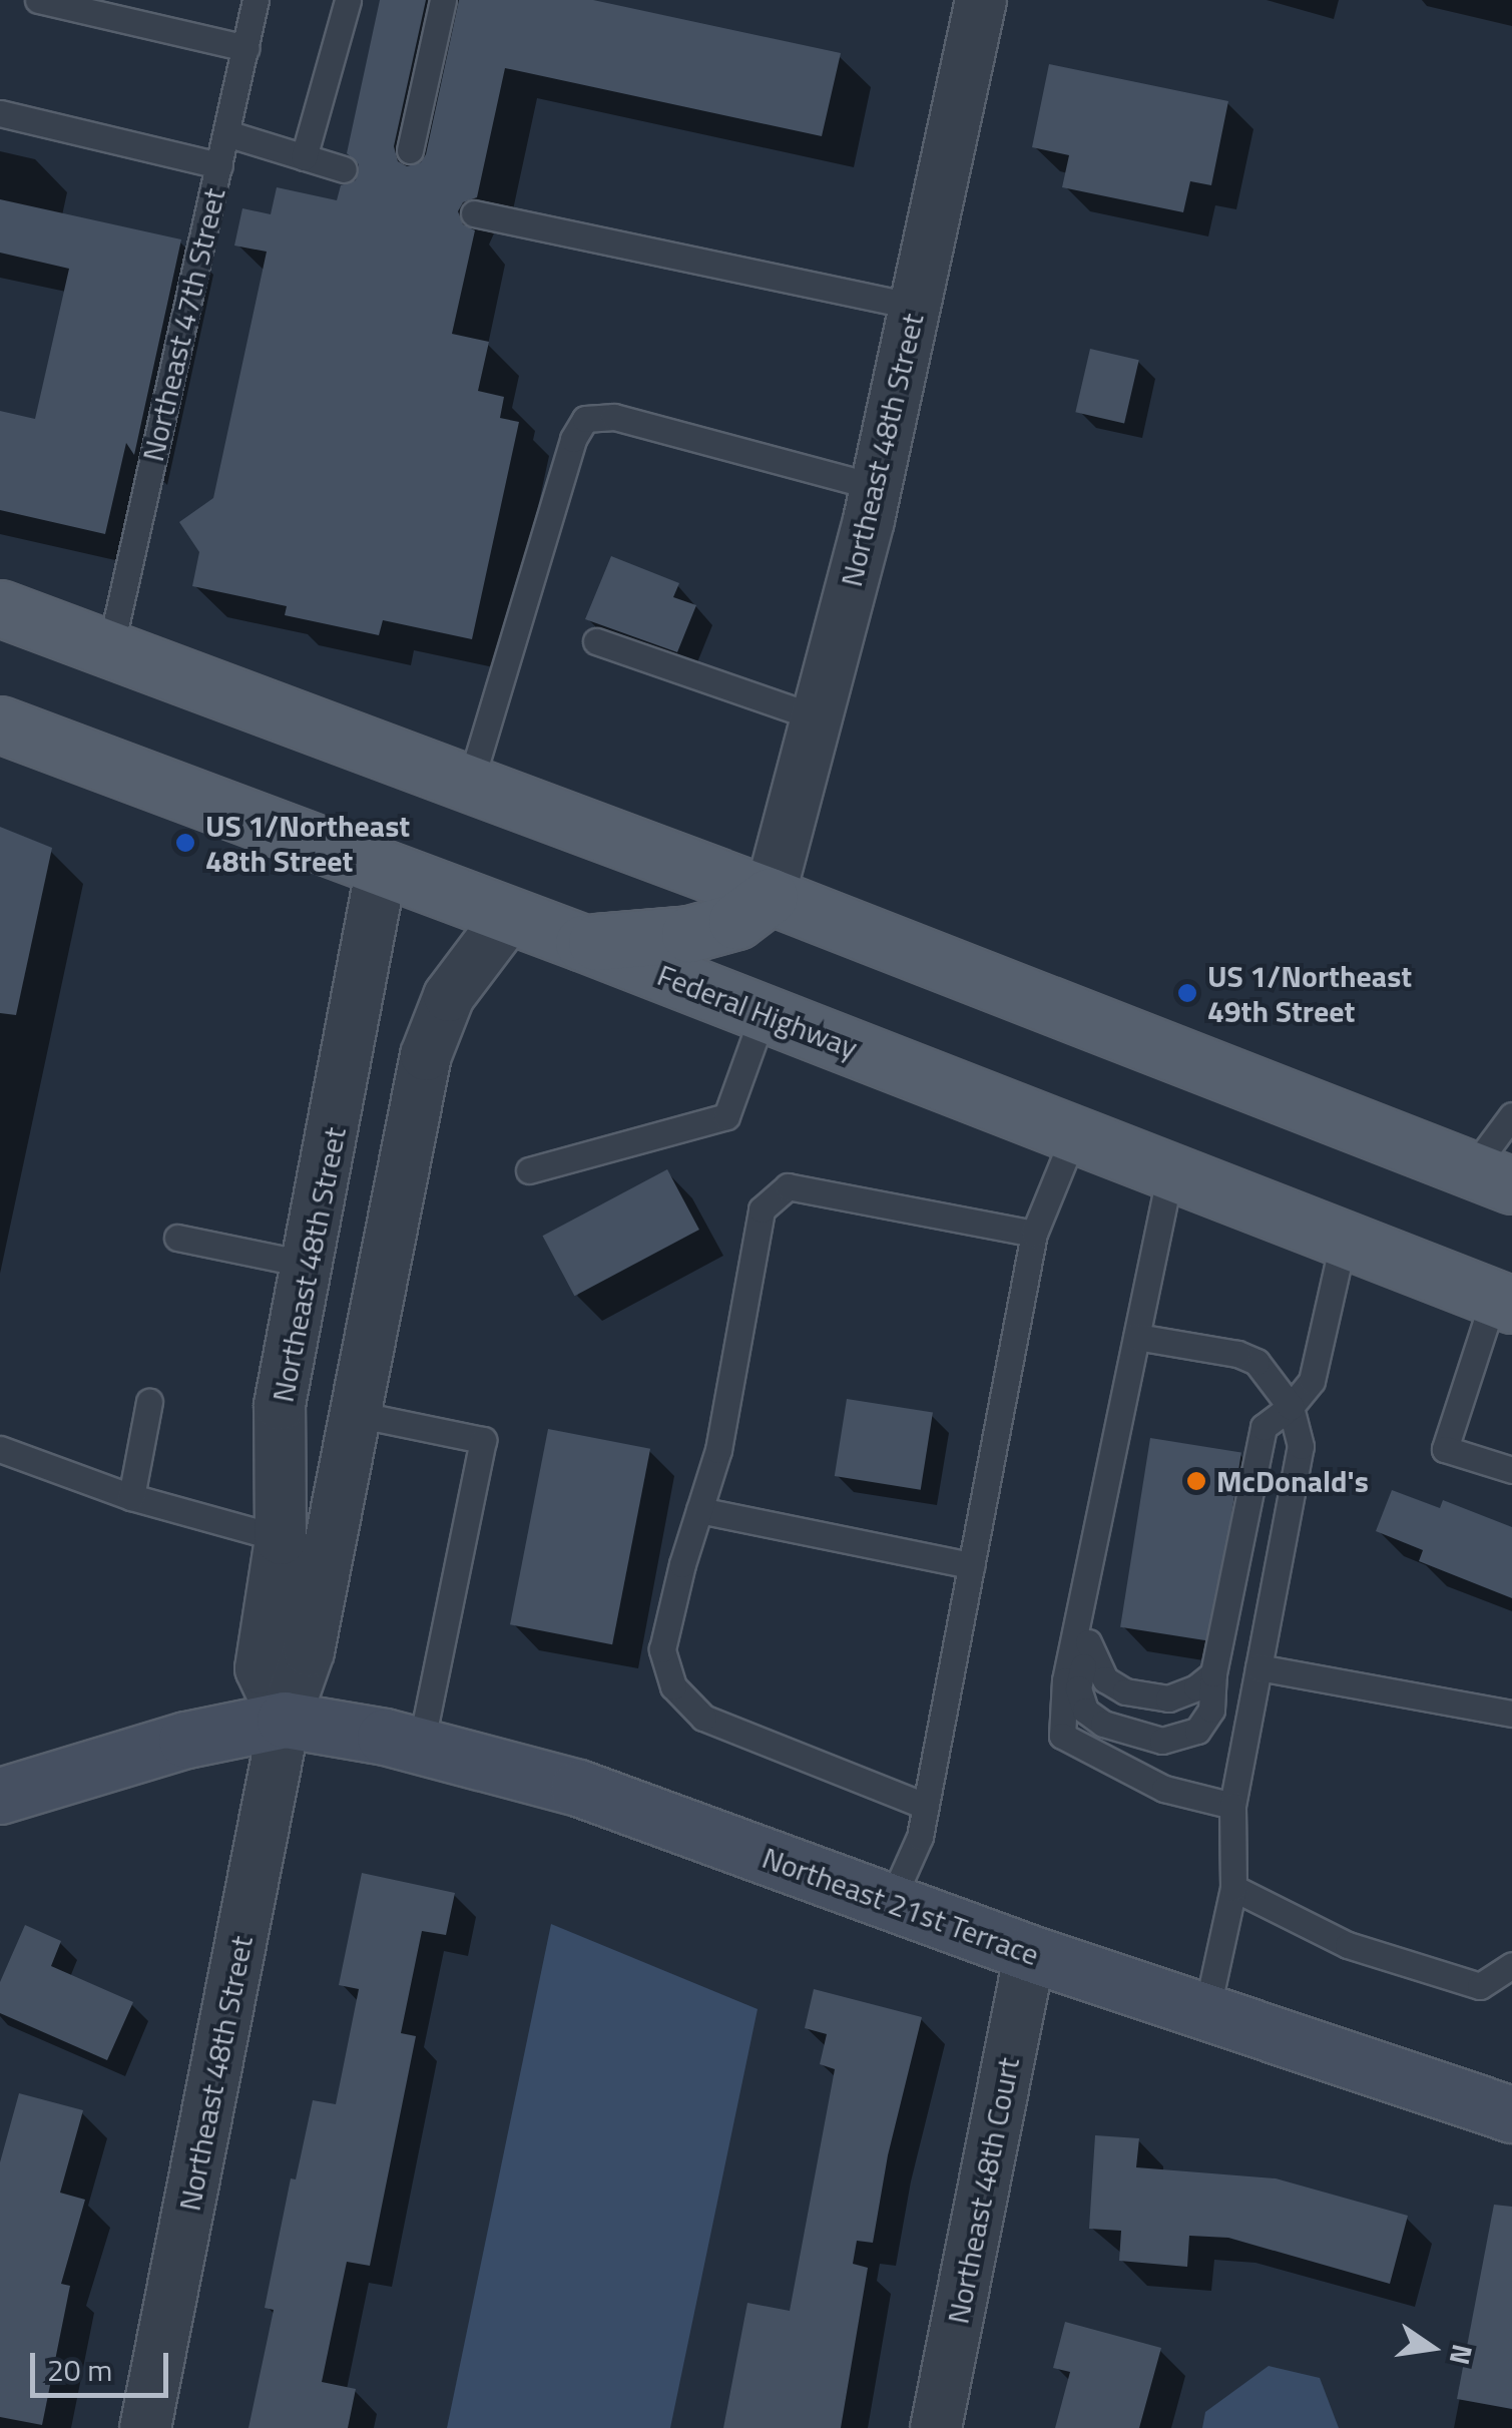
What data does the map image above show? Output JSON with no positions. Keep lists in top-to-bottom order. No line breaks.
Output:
{"streets":{"main road":["Federal Highway"],"street":["Northeast 48th Street","Northeast 21st Terrace","Northeast 48th Court"],"lane":["Northeast 47th Street"]},"crossings":[["Northeast 48th Street","Federal Highway"],["Northeast 48th Street","Northeast 21st Terrace"],["Northeast 21st Terrace","Northeast 48th Court"]],"places":["US 1/Northeast 48th Street","US 1/Northeast 49th Street","McDonald's"],"scale_bar":"20 m","north":"right"}
